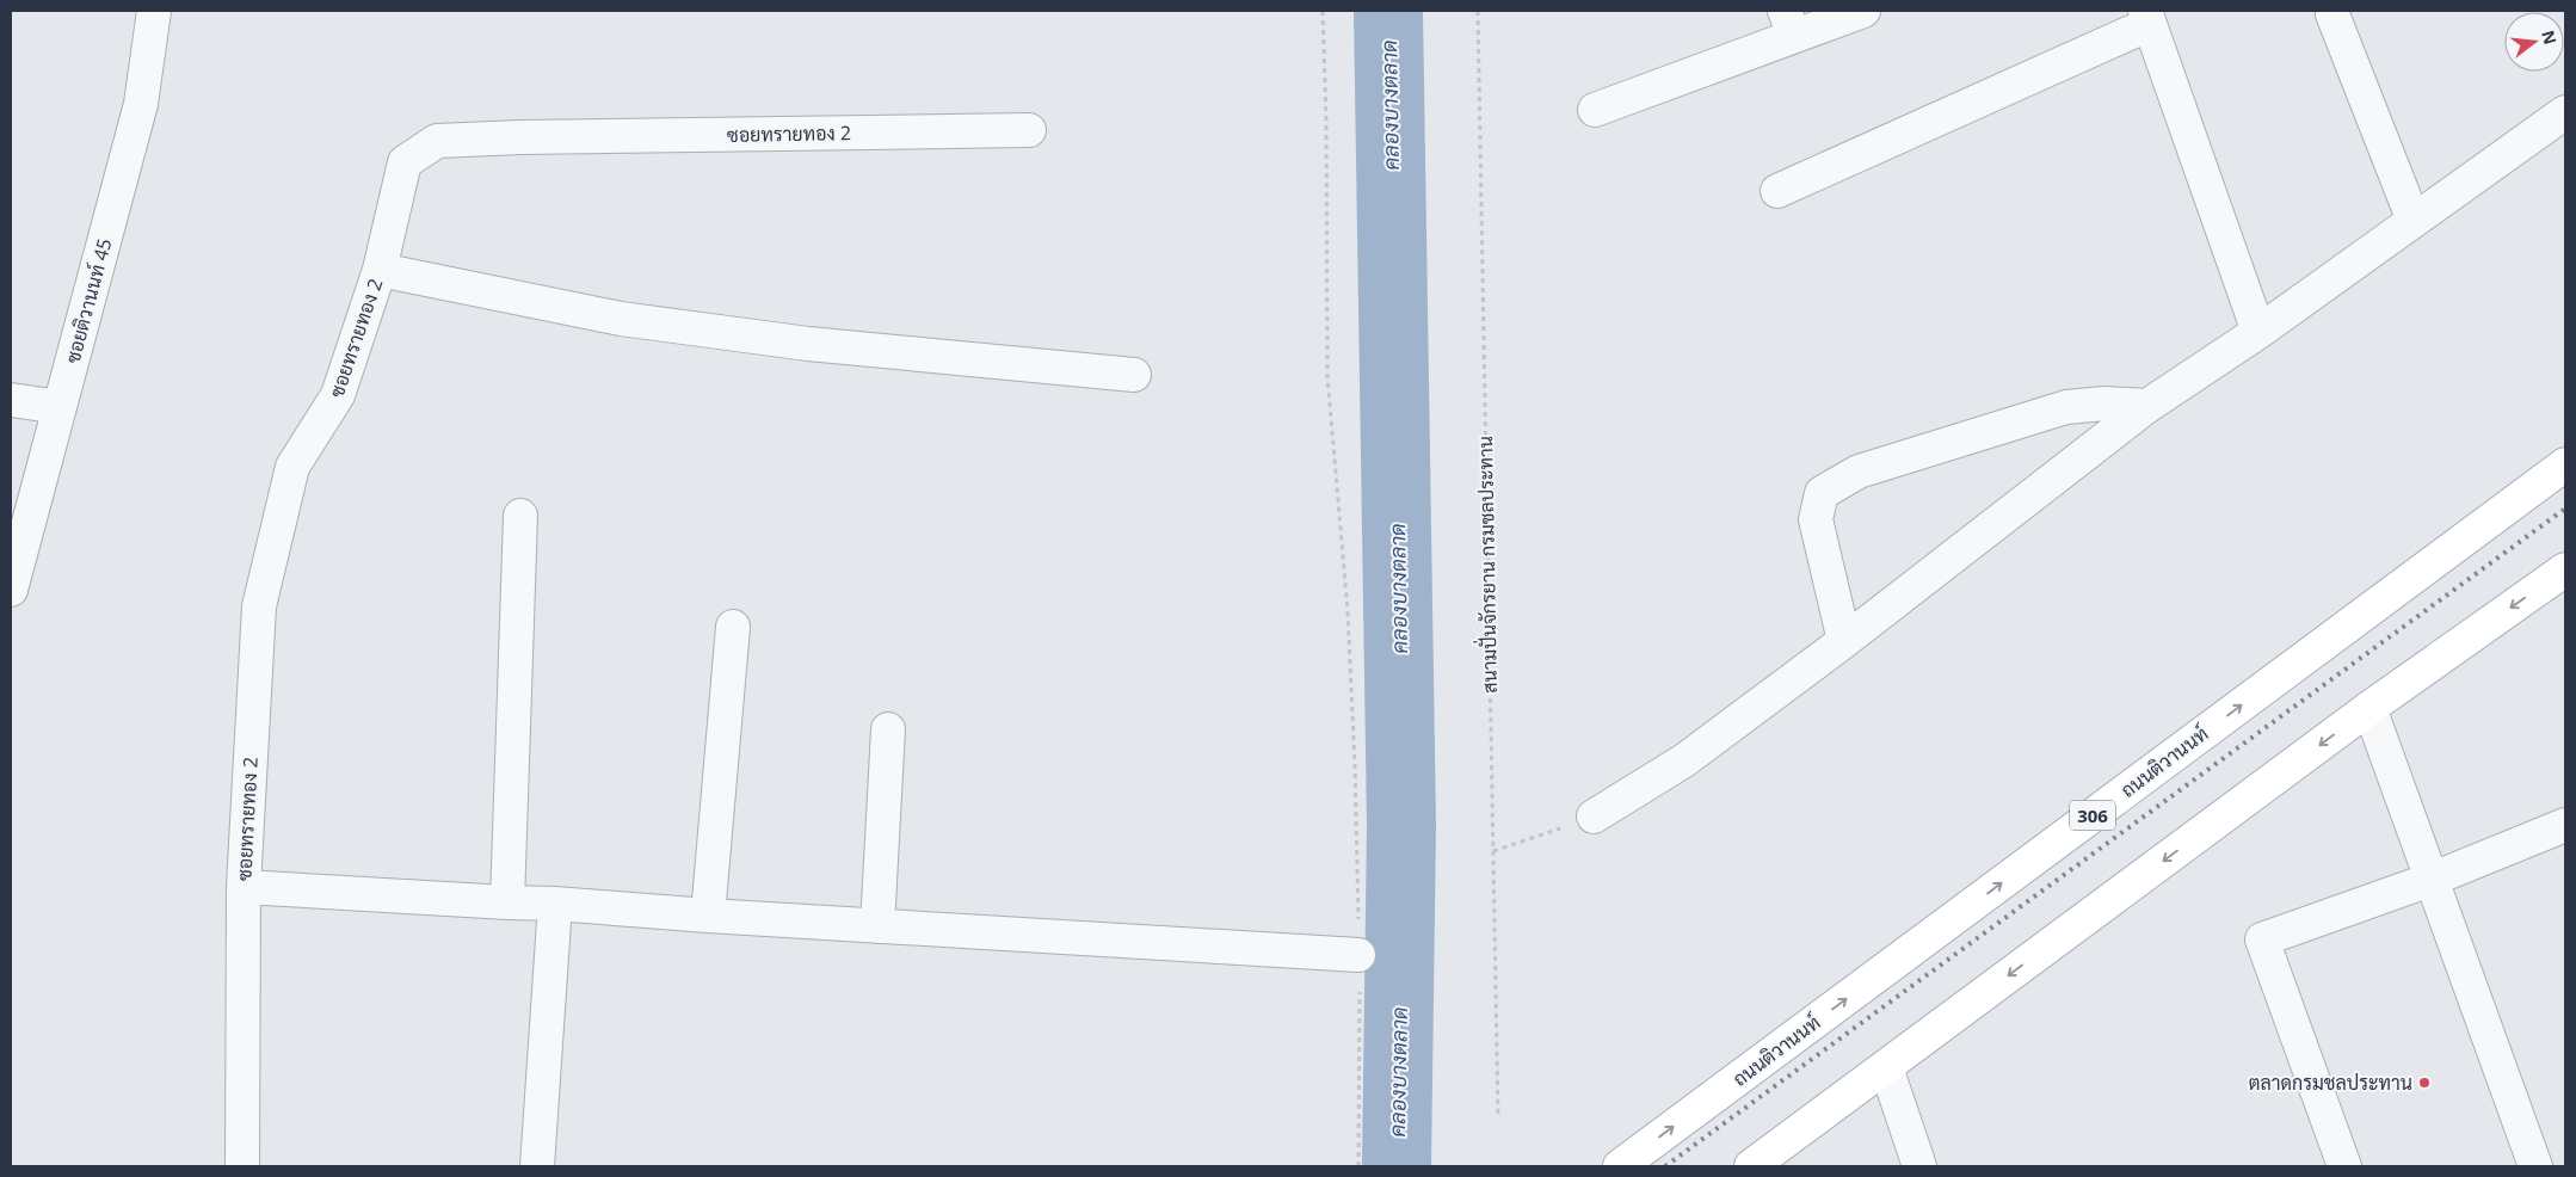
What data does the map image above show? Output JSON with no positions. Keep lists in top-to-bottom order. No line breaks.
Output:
{"streets":{"main road":["ถนนติวานนท์","306"],"street":["ซอยทรายทอง 2","ซอยติวานนท์ 45"],"path":["สนามปั่นจักรยาน กรมชลประทาน"]},"water":["คลองบางตลาด"],"places":["ตลาดกรมชลประทาน"],"north":"right"}
